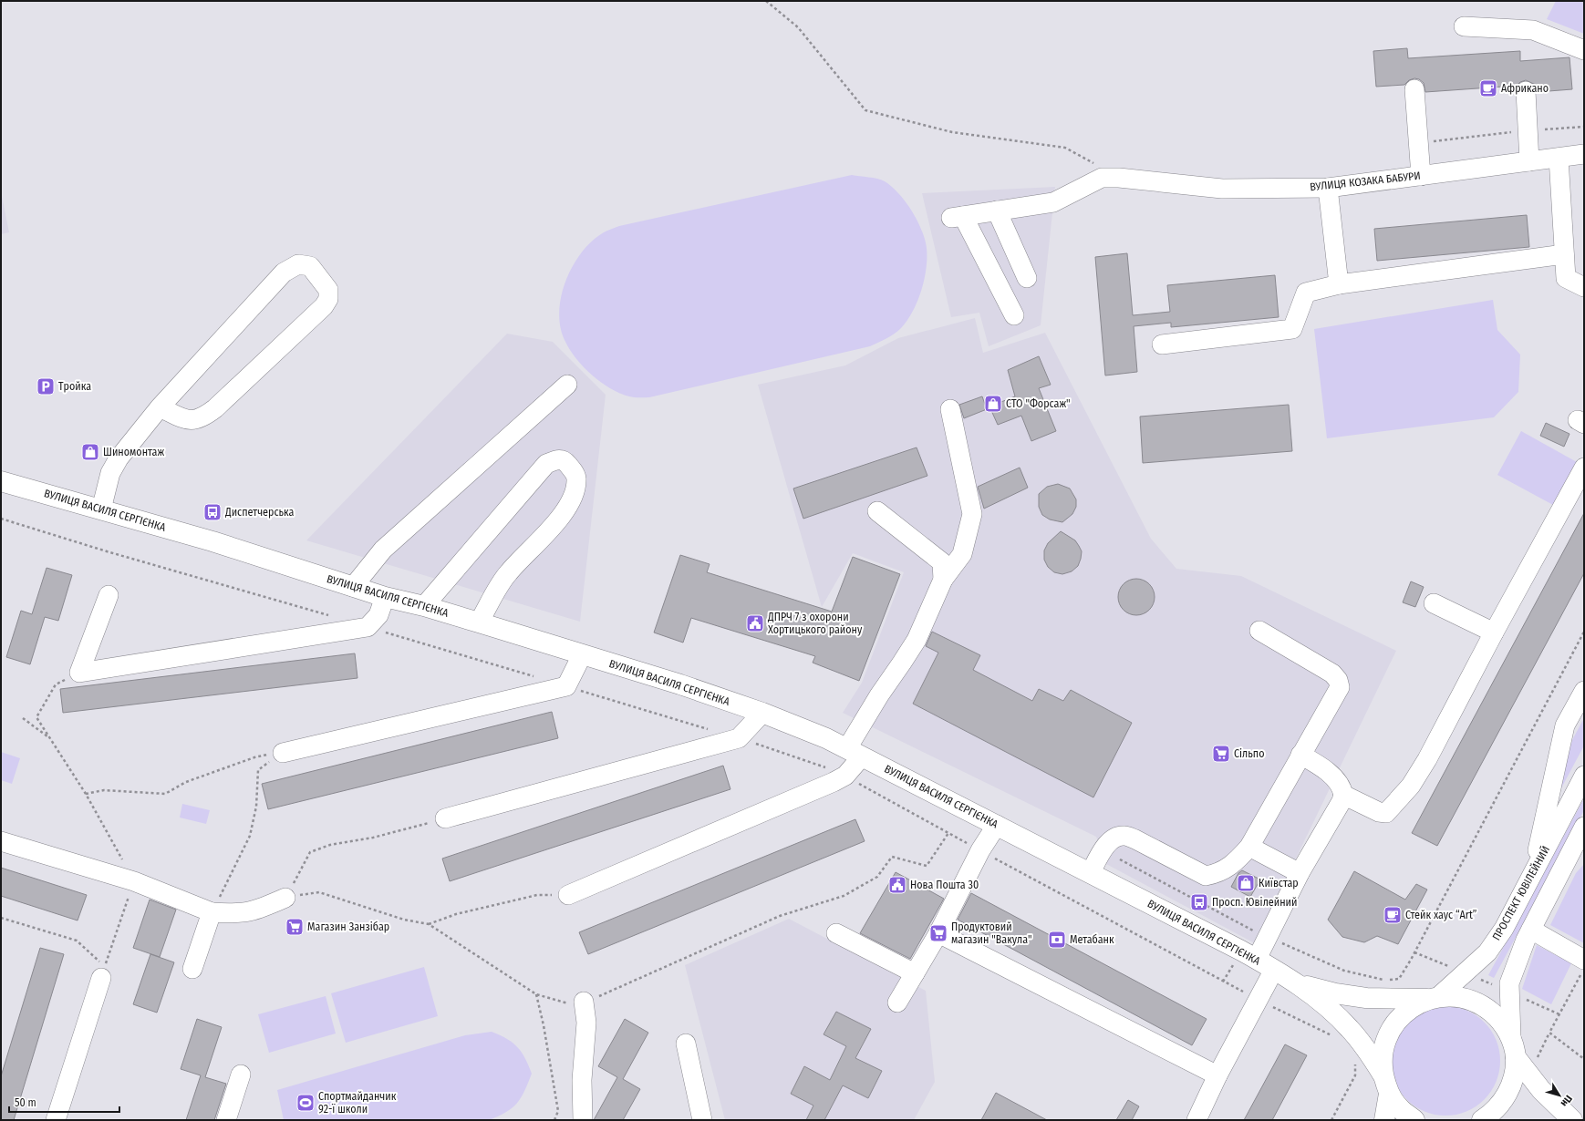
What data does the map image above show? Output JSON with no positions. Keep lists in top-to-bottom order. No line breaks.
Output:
{"streets":{"main road":["ВУЛИЦЯ ВАСИЛЯ СЕРГІЄНКА"],"street":["ВУЛИЦЯ КОЗАКА БАБУРИ","ПРОСПЕКТ ЮВІЛЕЙНИЙ"]},"crossings":[["ВУЛИЦЯ ВАСИЛЯ СЕРГІЄНКА","ПРОСПЕКТ ЮВІЛЕЙНИЙ"]],"places":{"cafe":["Африкано","Стейк хаус “Art”"],"parking":["Тройка"],"shop":["СТО \"Форсаж\"","Шиномонтаж","Київстар"],"bus stop":["Диспетчерська","Просп. Ювілейний"],"public building":["ДПРЧ 7 з охорони Хортицького району","Нова Пошта 30"],"supermarket":["Сільпо","Магазин Занзібар","Продуктовий магазин \"Вакула\""],"bank":["Метабанк"],"sports":["Спортмайданчик 92-ї школи"]},"scale_bar":"50 m","north":"bottom right"}
